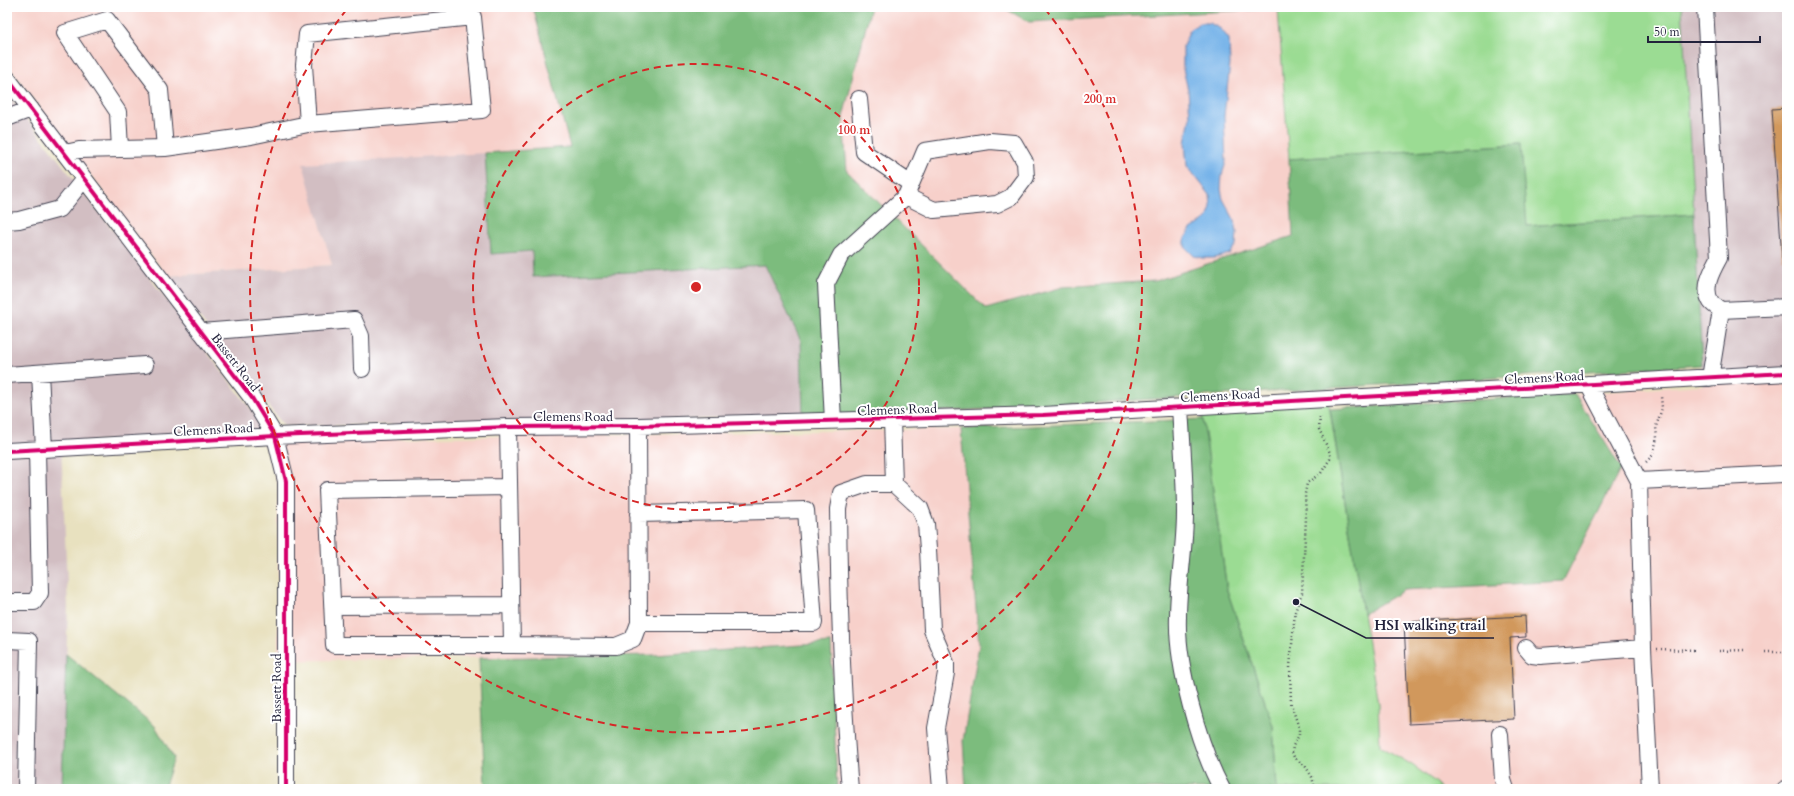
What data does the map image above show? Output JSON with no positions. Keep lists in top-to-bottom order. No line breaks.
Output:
{"streets":{"street":["Bassett Road","Clemens Road"]},"crossings":[["Bassett Road","Clemens Road"]],"places":["HSI walking trail"],"scale_bar":"50 m","rings":["200 m","100 m"]}
